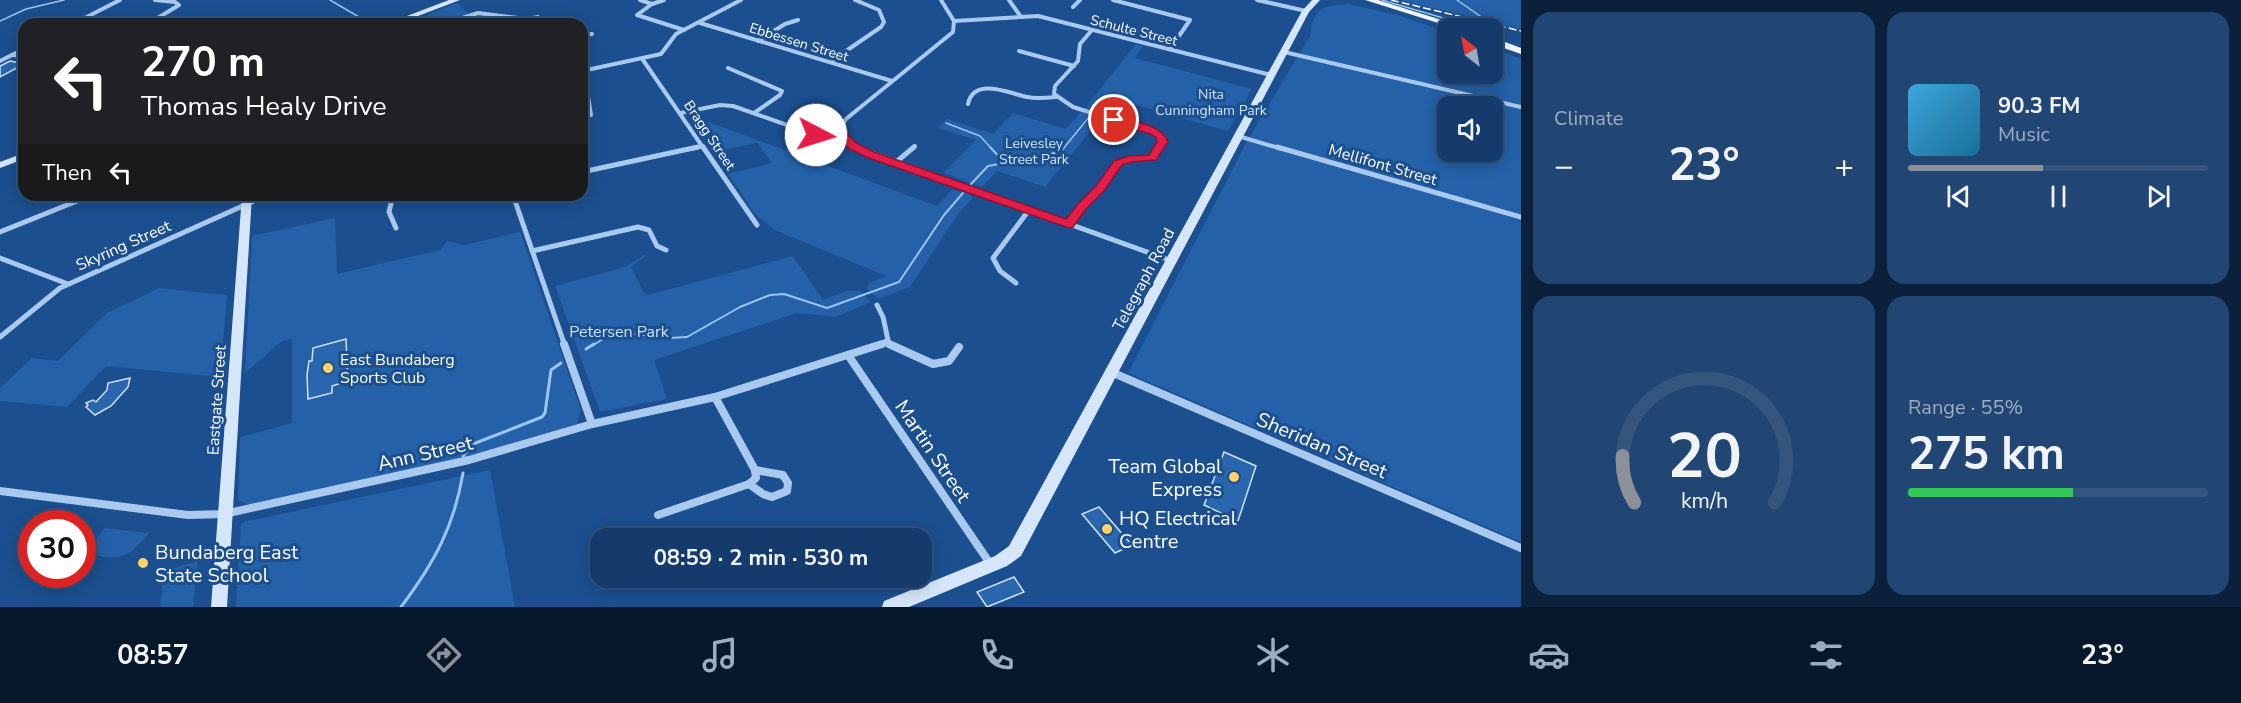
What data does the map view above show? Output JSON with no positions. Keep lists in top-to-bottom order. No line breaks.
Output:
{"streets":{"street":["Schulte Street","Ebbessen Street","Bragg Street","Mellifont Street","Skyring Street","Telegraph Road","Eastgate Street","Sheridan Street","Martin Street","Ann Street"]},"crossings":[["Schulte Street","Telegraph Road"],["Mellifont Street","Telegraph Road"],["Telegraph Road","Sheridan Street"],["Telegraph Road","Martin Street"],["Eastgate Street","Ann Street"],["Martin Street","Ann Street"]],"parks":["Nita Cunningham Park","Leivesley Street Park","Petersen Park"],"places":["East Bundaberg Sports Club","Team Global Express","HQ Electrical Centre","Bundaberg East State School"],"north":"top left","page":{"tile":["Climate",["Range · 55%","275 km"]],"turn":["270 m","Thomas Healy Drive"],"song":["90.3 FM","Music"],"heat":["−","23°","+"],"then":"Then","limit":"30","trip":"08:59 · 2 min · 530 m","tabs":["08:57","23°"],"gauge":["20","km/h"]}}
